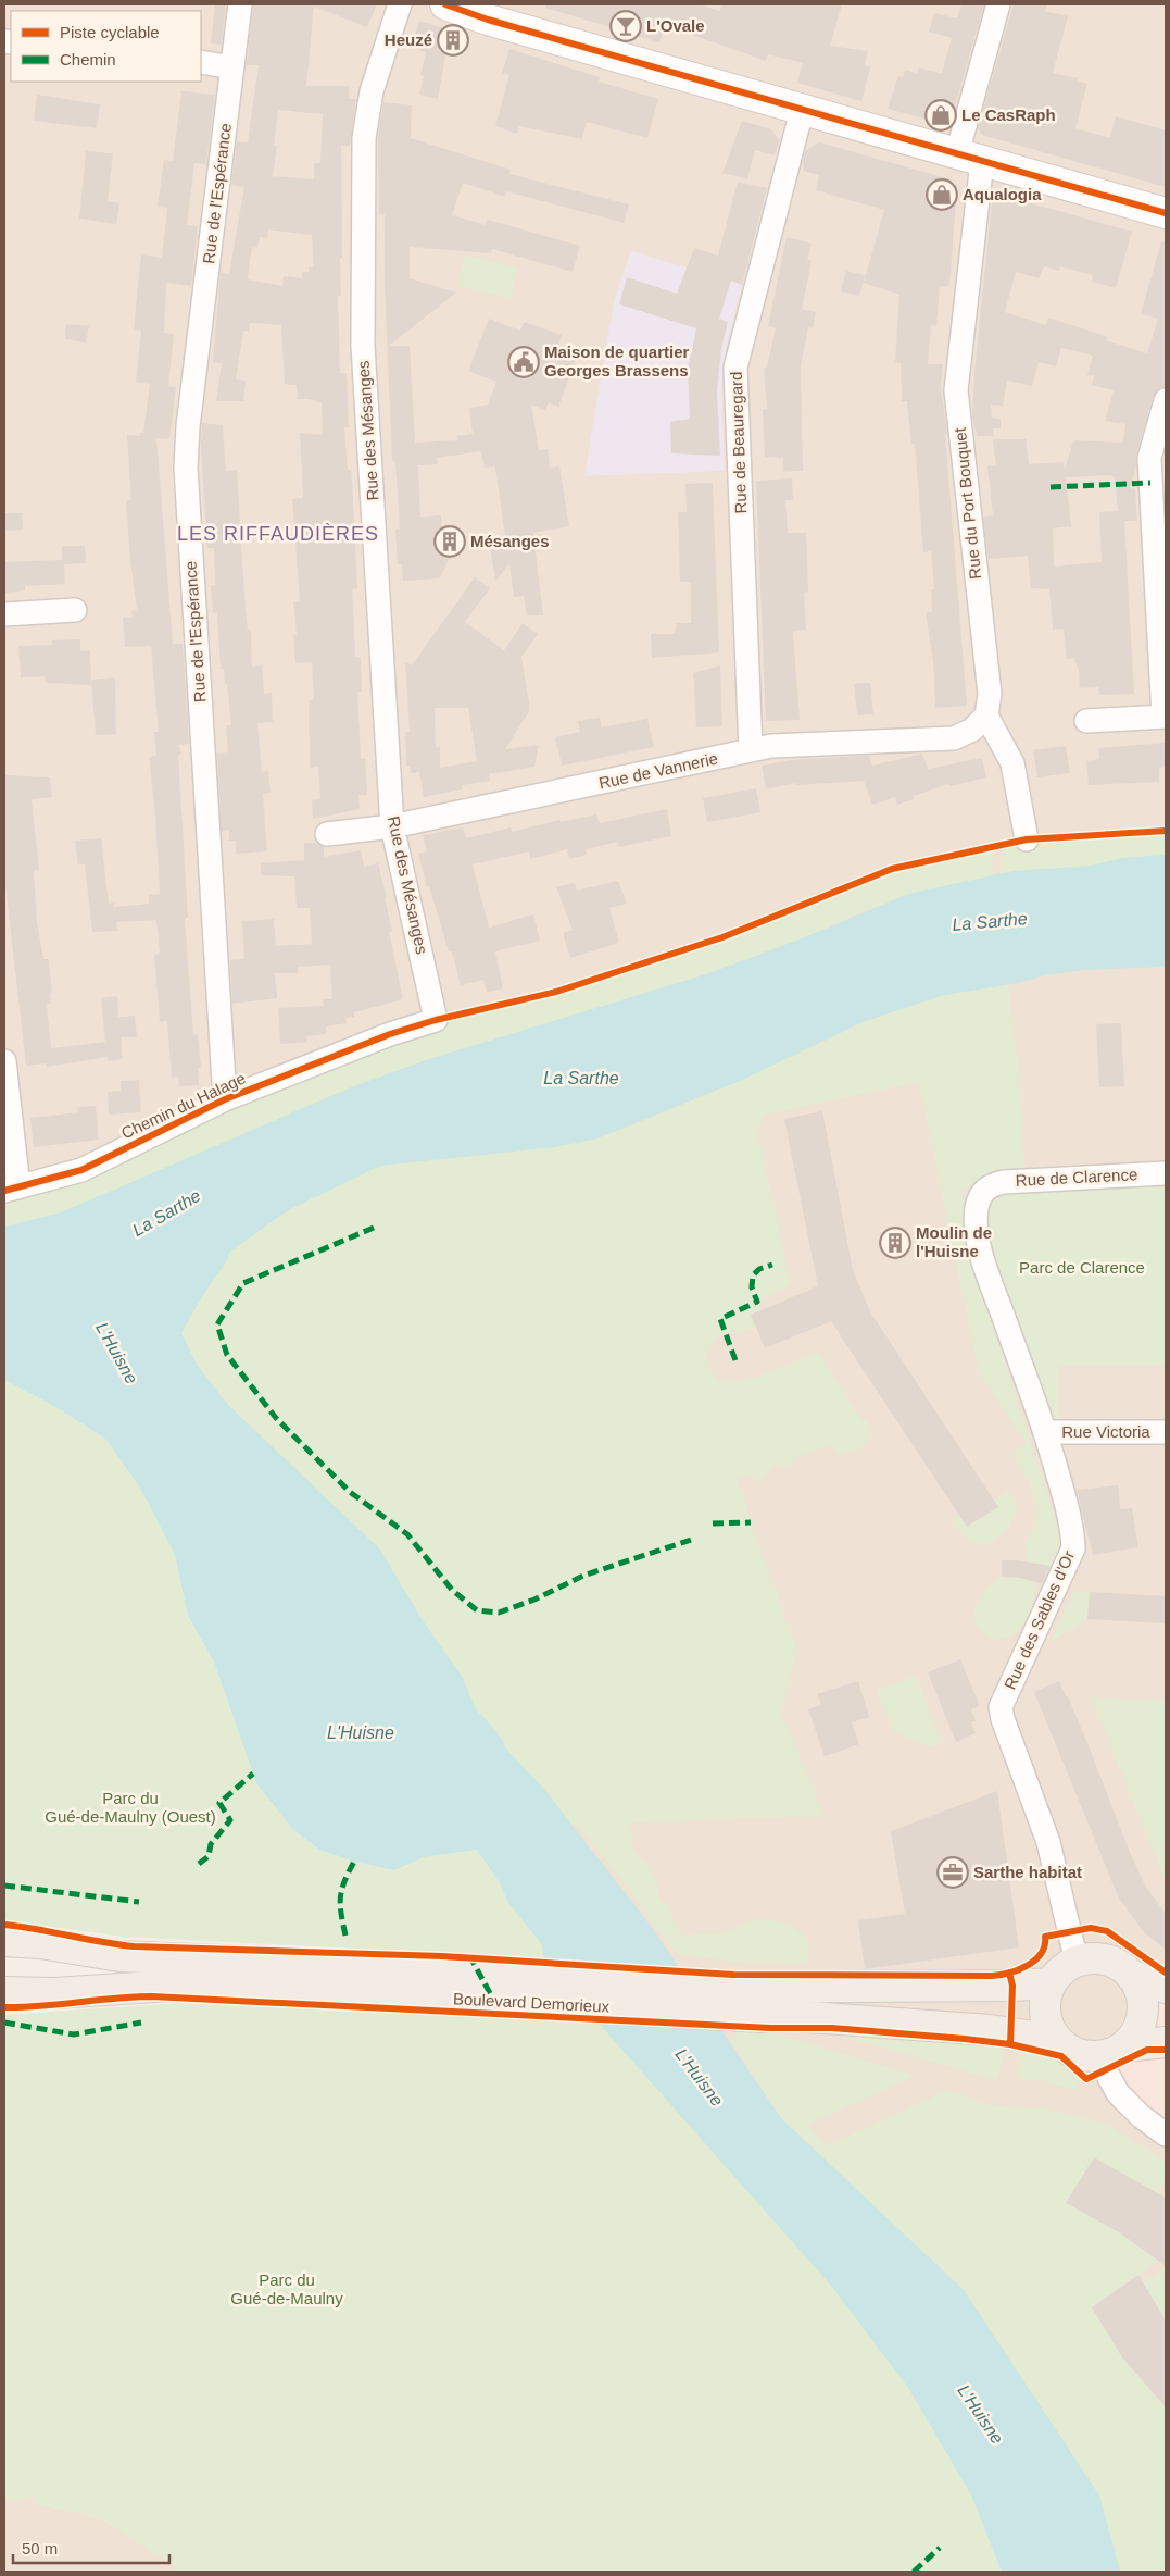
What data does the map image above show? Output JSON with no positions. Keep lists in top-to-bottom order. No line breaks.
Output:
{"streets":{"main road":["Boulevard Demorieux"],"street":["Rue de l'Espérance","Rue des Mésanges","Rue de Beauregard","Rue du Port Bouquet","Rue de Vannerie","Chemin du Halage","Rue de Clarence","Rue Victoria","Rue des Sables d'Or"]},"crossings":[["Rue de l'Espérance","Chemin du Halage"],["Rue des Mésanges","Rue de Vannerie"],["Rue des Mésanges","Chemin du Halage"],["Rue de Beauregard","Rue de Vannerie"],["Rue du Port Bouquet","Rue de Vannerie"],["Rue de Clarence","Rue des Sables d'Or"],["Rue Victoria","Rue des Sables d'Or"],["Rue des Sables d'Or","Boulevard Demorieux"]],"districts":["LES RIFFAUDIÈRES"],"water":["La Sarthe","L'Huisne"],"parks":["Parc de Clarence","Parc du Gué-de-Maulny (Ouest)","Parc du Gué-de-Maulny"],"places":{"bar":["L'Ovale"],"building":["Heuzé","Mésanges","Moulin de l'Huisne"],"shop":["Le CasRaph","Aqualogia"],"public building":["Maison de quartier Georges Brassens"],"office":["Sarthe habitat"]},"legend":["Piste cyclable","Chemin"],"scale_bar":"50 m"}
